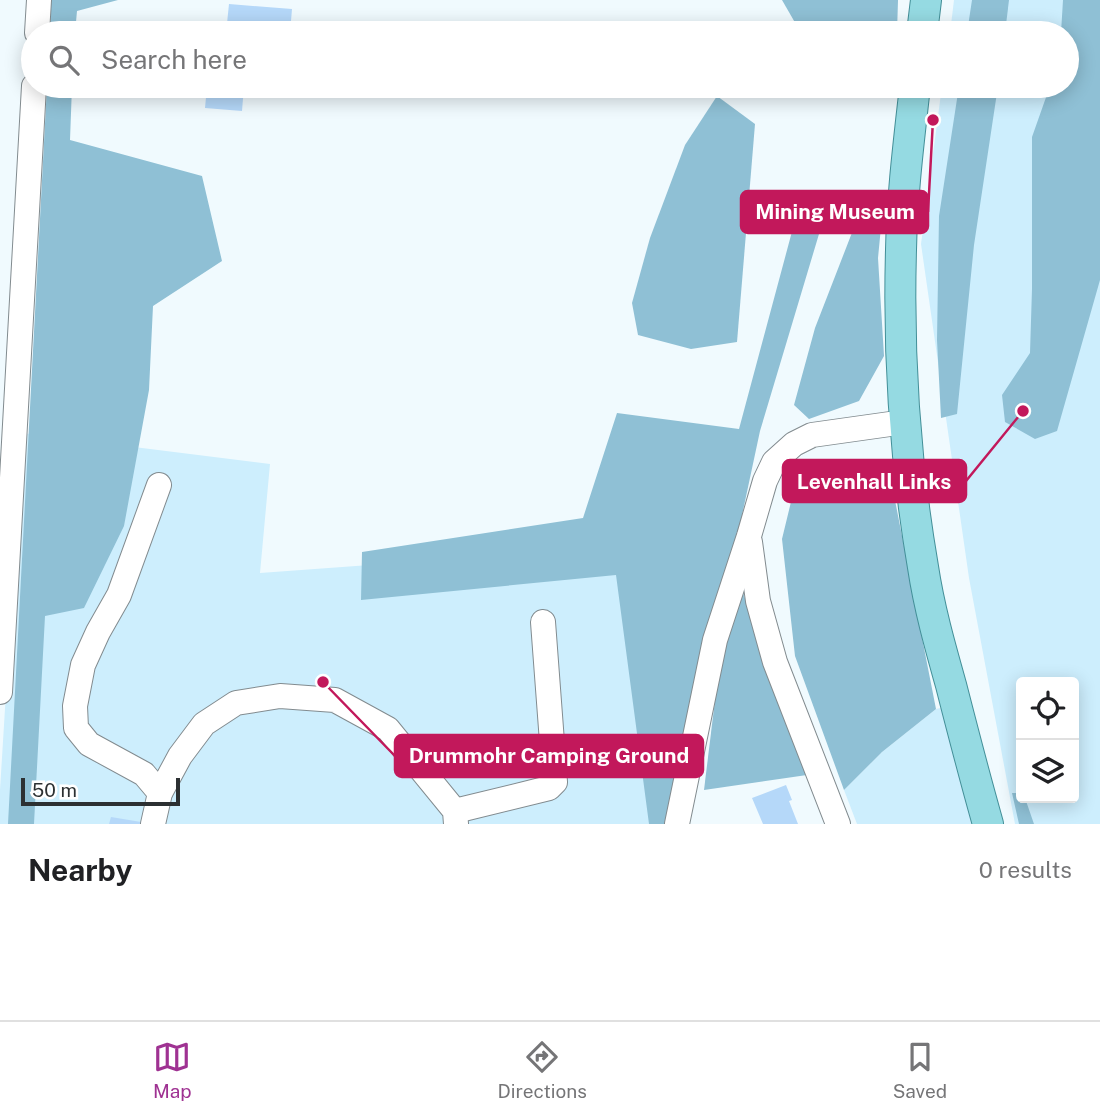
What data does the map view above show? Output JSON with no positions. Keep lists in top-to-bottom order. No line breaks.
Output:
{"places":["Mining Museum","Levenhall Links","Drummohr Camping Ground"],"scale_bar":"50 m","page":{"search":"Search here","scale":"50 m","heading":["Nearby","0 results"],"nav":["Map","Directions","Saved"]}}
